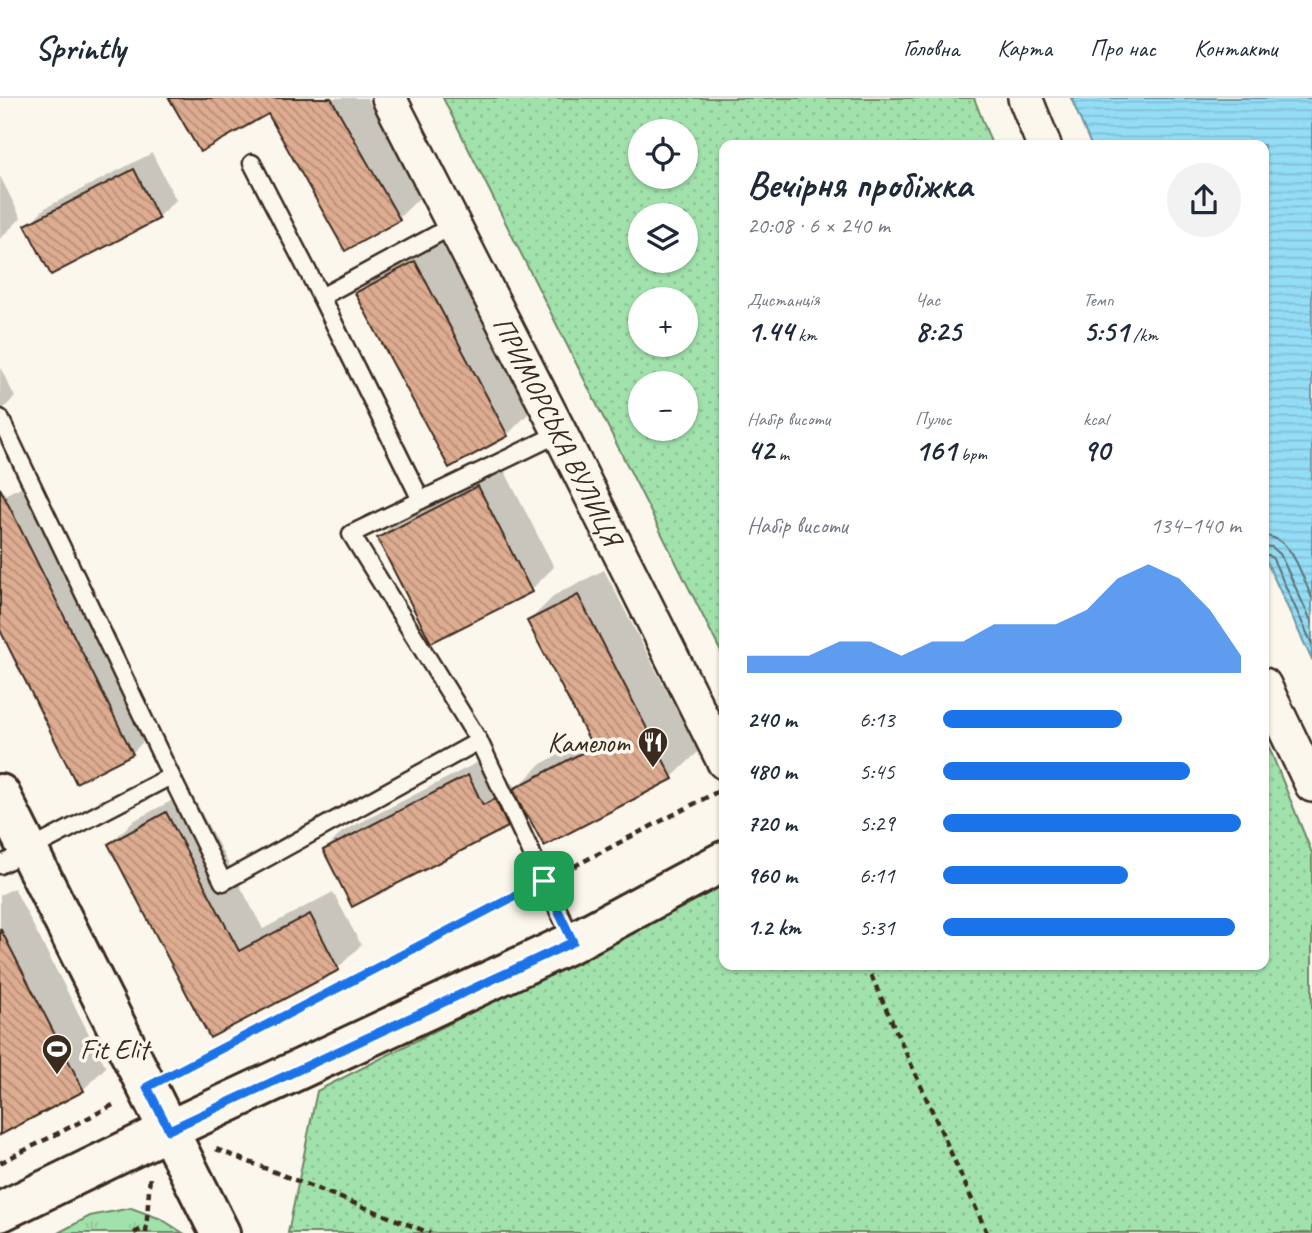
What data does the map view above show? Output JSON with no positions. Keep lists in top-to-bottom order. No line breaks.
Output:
{"streets":{"street":["ПРИМОРСЬКА ВУЛИЦЯ"]},"places":{"restaurant":["Камелот"],"sports":["Fit Elit"]},"page":{"header":"Sprintly","nav":["Головна","Карта","Про нас","Контакти"],"map_buttons":["+","−"],"heading":["Вечірня пробіжка","20:08 · 6 × 240 m"],"stats":[["Дистанція","1.44 km"],["Час","8:25"],["Темп","5:51 /km"],["Набір висоти","42 m"],["Пульс","161 bpm"],["kcal","90"]],"chart":["Набір висоти","134–140 m"],"list":[{"name":"240 m","note":"6:13"},{"name":"480 m","note":"5:45"},{"name":"720 m","note":"5:29"},{"name":"960 m","note":"6:11"},{"name":"1.2 km","note":"5:31"}]}}
